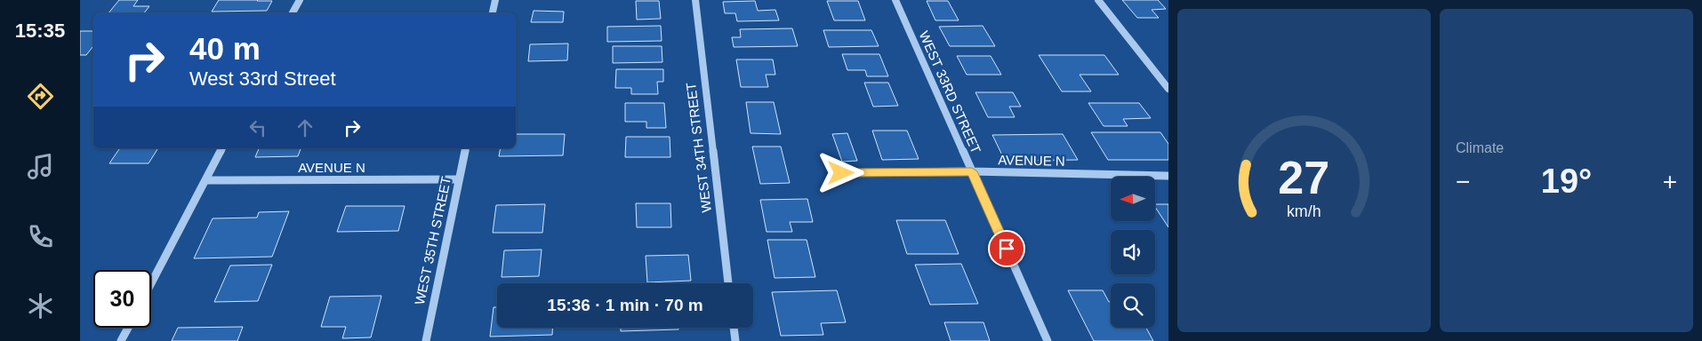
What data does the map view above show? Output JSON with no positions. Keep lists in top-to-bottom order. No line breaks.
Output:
{"streets":{"street":["WEST 33RD STREET","WEST 34TH STREET","AVENUE N","WEST 35TH STREET"]},"crossings":[["WEST 33RD STREET","AVENUE N"],["AVENUE N","WEST 35TH STREET"]],"north":"left","page":{"tabs":"15:35","tile":"Climate","turn":["40 m","West 33rd Street"],"heat":["−","19°","+"],"limit":"30","trip":"15:36 · 1 min · 70 m","gauge":["27","km/h"]}}
